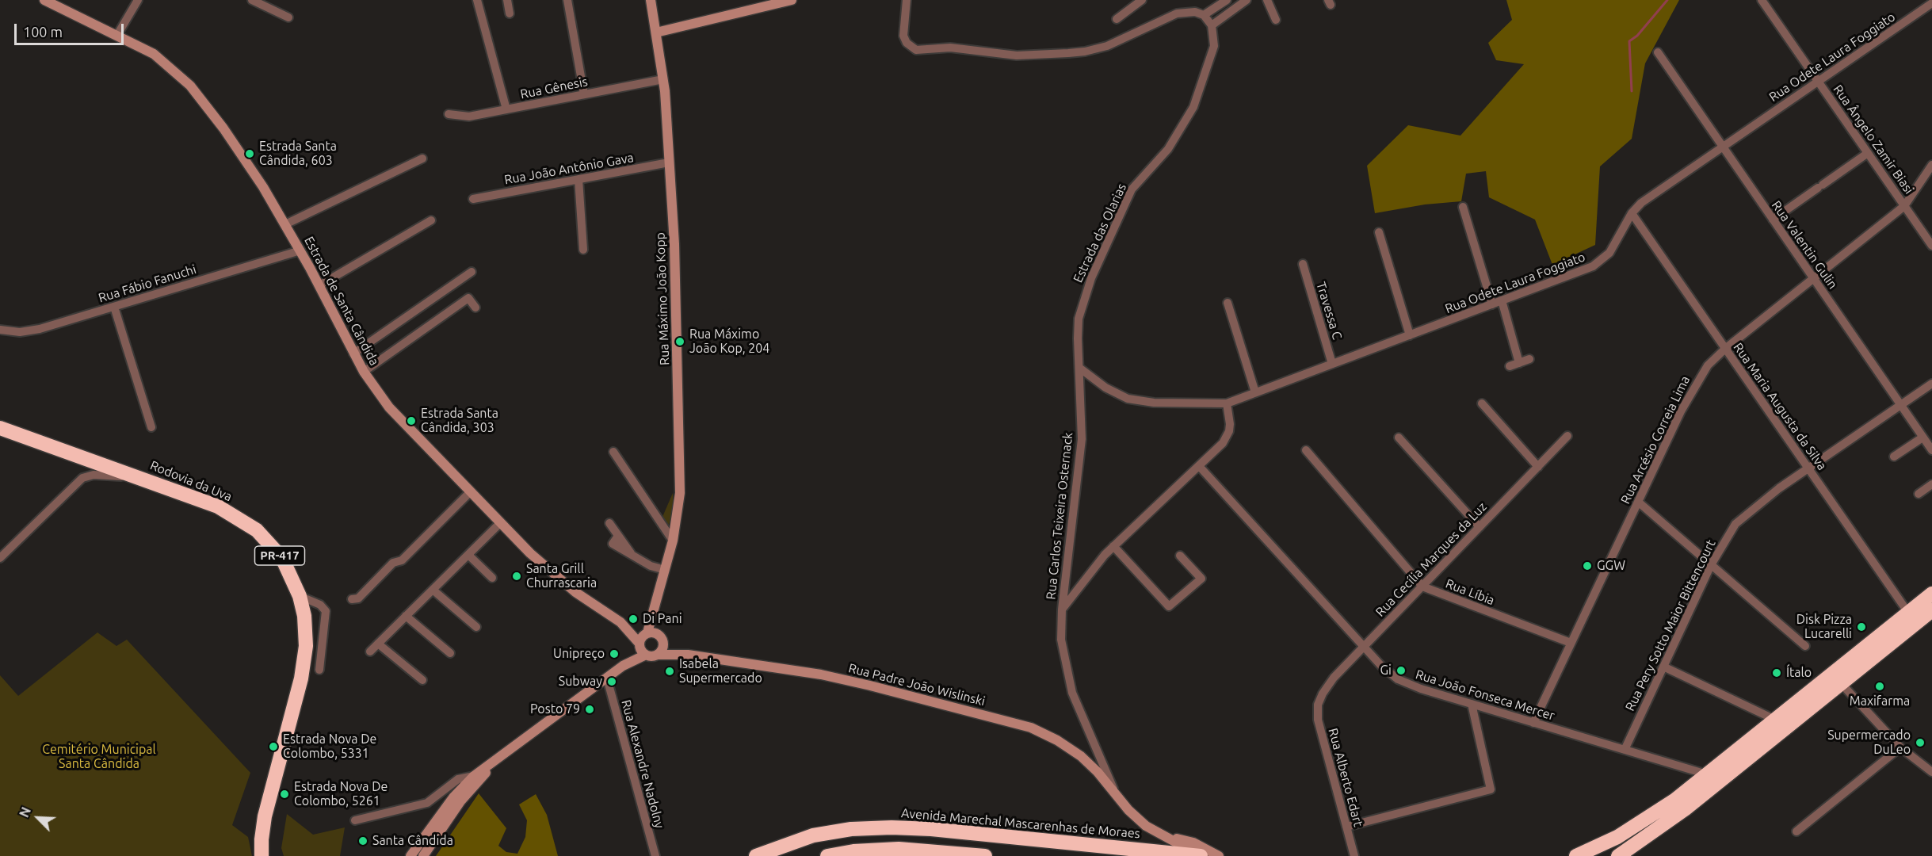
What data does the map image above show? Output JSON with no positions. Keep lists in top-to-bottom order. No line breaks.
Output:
{"streets":{"highway":["Rodovia da Uva","PR-417","Avenida Marechal Mascarenhas de Moraes"],"main road":["Rua Máximo João Kopp","Estrada de Santa Cândida","Rua Padre João Wislinski"],"street":["Rua Odete Laura Foggiato","Rua Gênesis","Rua Ângelo Zamir Biasi","Rua João Antônio Gava","Estrada das Olarias","Rua Valentin Gulin","Rua Fábio Fanuchi","Travessa C","Rua Maria Augusta da Silva","Rua Arcésio Correia Lima","Rua Carlos Teixeira Osternack","Rua Cecília Marques da Luz","Rua Líbia","Rua Pery Sotto Maior Bittencourt","Rua João Fonseca Mercer","Rua Alexandre Nadolny","Rua Alberto Edart"]},"crossings":[["Rua Odete Laura Foggiato","Rua Ângelo Zamir Biasi"],["Rua Odete Laura Foggiato","Rua Valentin Gulin"],["Rua Odete Laura Foggiato","Travessa C"],["Rua Odete Laura Foggiato","Rua Maria Augusta da Silva"],["Rua Gênesis","Rua Máximo João Kopp"],["Rua Ângelo Zamir Biasi","Rua Arcésio Correia Lima"],["Rua João Antônio Gava","Rua Máximo João Kopp"],["Estrada das Olarias","Rua Carlos Teixeira Osternack"],["Rua Valentin Gulin","Rua Arcésio Correia Lima"],["Rua Valentin Gulin","Rua Pery Sotto Maior Bittencourt"],["Rua Fábio Fanuchi","Estrada de Santa Cândida"],["Rua Máximo João Kopp","Estrada de Santa Cândida"],["Rua Máximo João Kopp","Rua Padre João Wislinski"],["Estrada de Santa Cândida","Rua Padre João Wislinski"],["Rua Maria Augusta da Silva","Rua Arcésio Correia Lima"],["Rua Maria Augusta da Silva","Rua Pery Sotto Maior Bittencourt"],["Rua Arcésio Correia Lima","Rua Líbia"],["Rua Arcésio Correia Lima","Rua João Fonseca Mercer"],["Rua Carlos Teixeira Osternack","Rua Padre João Wislinski"],["Rua Cecília Marques da Luz","Rua Líbia"],["Rua Cecília Marques da Luz","Rua João Fonseca Mercer"],["Rua Cecília Marques da Luz","Rua Alberto Edart"],["Rua Pery Sotto Maior Bittencourt","Rua João Fonseca Mercer"]],"parks":["Cemitério Municipal Santa Cândida"],"places":["Estrada Santa Cândida, 603","Rua Máximo João Kop, 204","Estrada Santa Cândida, 303","GGW","Santa Grill Churrascaria","Di Pani","Disk Pizza Lucarelli","Unipreço","Gi","Isabela Supermercado","Ítalo","Subway","Maxifarma","Posto 79","Supermercado DuLeo","Estrada Nova De Colombo, 5331","Estrada Nova De Colombo, 5261","Santa Cândida"],"scale_bar":"100 m","north":"top left"}
